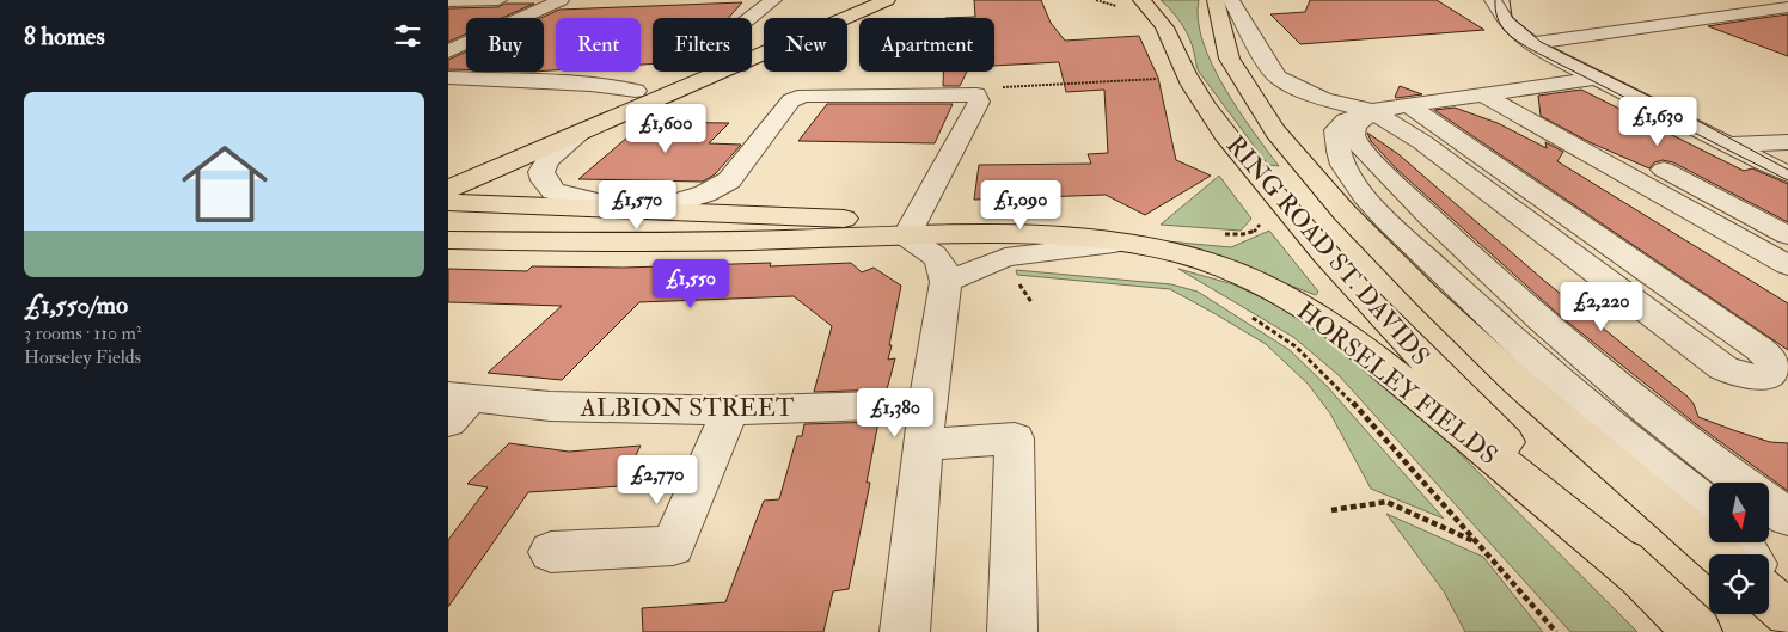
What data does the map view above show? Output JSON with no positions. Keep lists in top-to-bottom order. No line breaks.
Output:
{"streets":{"highway":["RING ROAD ST. DAVIDS","HORSELEY FIELDS"],"street":["ALBION STREET"]},"crossings":[["RING ROAD ST. DAVIDS","HORSELEY FIELDS"]],"north":"bottom","page":{"heading":"8 homes","chip":["Buy","Rent","Filters","New","Apartment"],"list":[{"name":"£1,550/mo","note":"3 rooms · 110 m² · Horseley Fields"}],"price":["£1,630","£1,600","£1,570","£1,090","£1,550","£2,220","£1,380","£2,770"]}}
